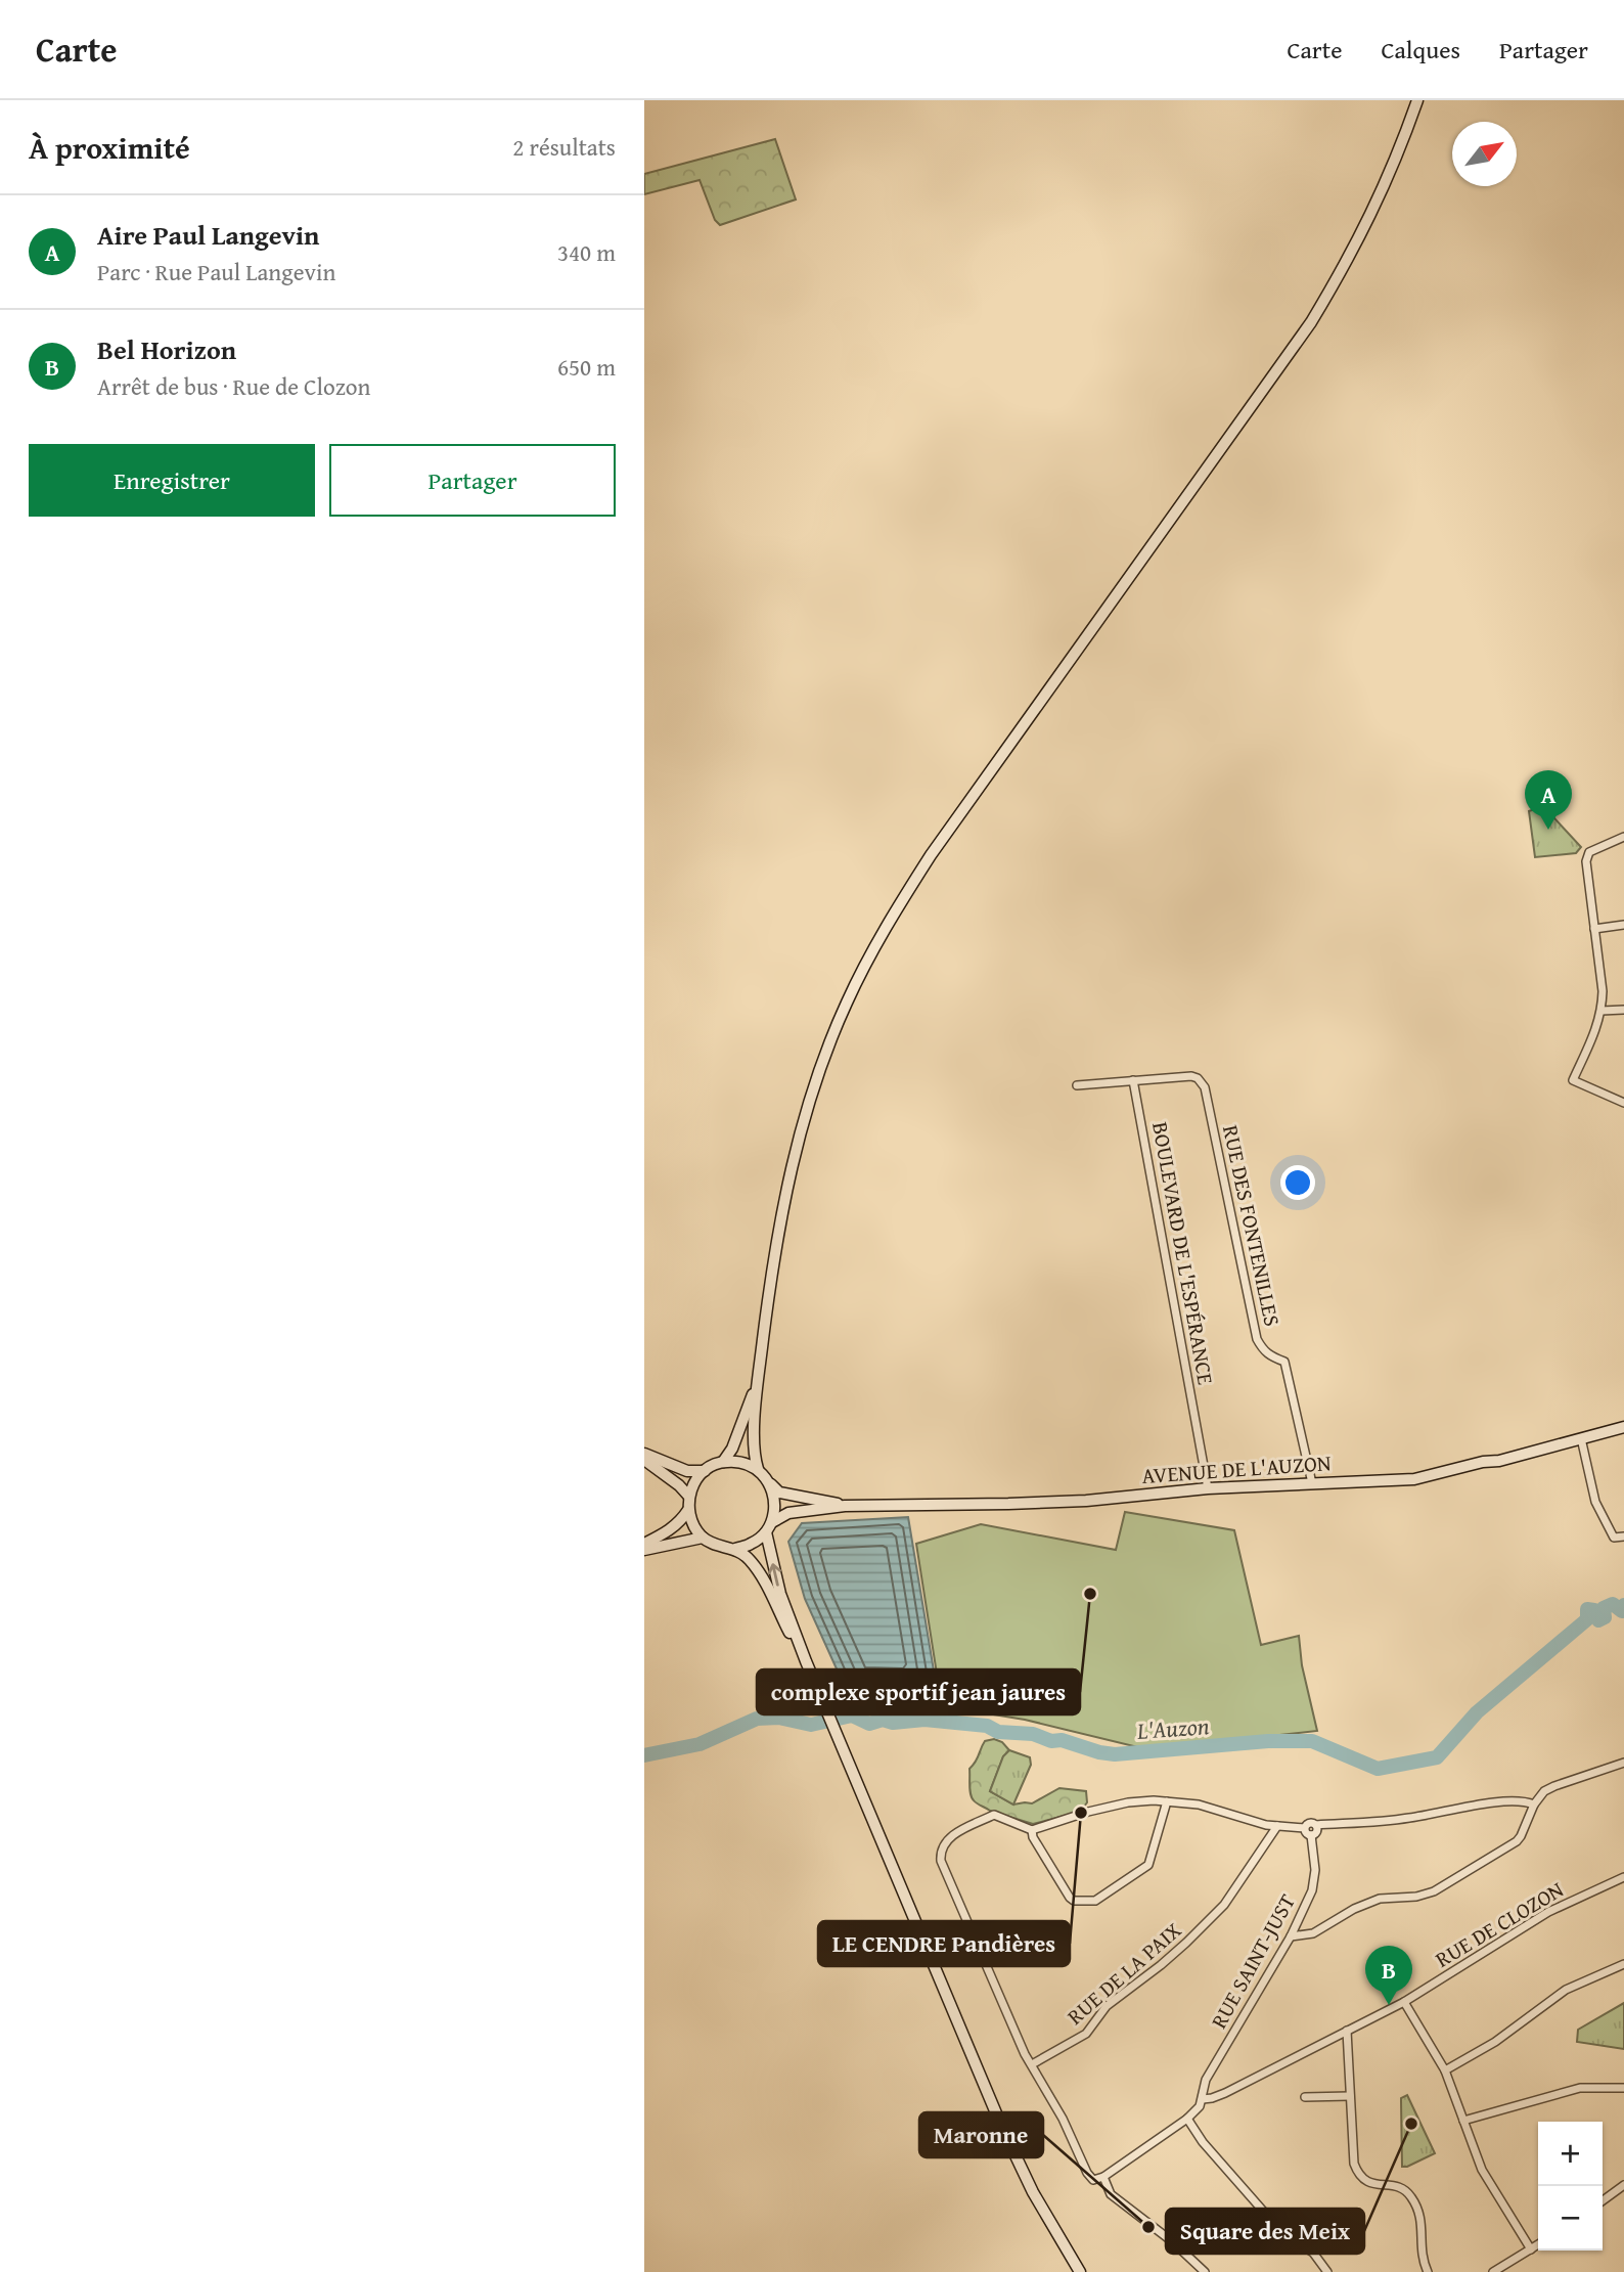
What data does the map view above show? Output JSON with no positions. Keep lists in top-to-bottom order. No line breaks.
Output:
{"streets":{"main road":["AVENUE DE L'AUZON"],"street":["RUE DES FONTENILLES","BOULEVARD DE L'ESPÉRANCE","RUE DE CLOZON","RUE SAINT-JUST","RUE DE LA PAIX"]},"crossings":[["RUE DES FONTENILLES","BOULEVARD DE L'ESPÉRANCE"],["RUE DES FONTENILLES","AVENUE DE L'AUZON"],["BOULEVARD DE L'ESPÉRANCE","AVENUE DE L'AUZON"],["RUE DE CLOZON","RUE SAINT-JUST"]],"water":["L'Auzon"],"places":["complexe sportif jean jaures","LE CENDRE Pandières","Square des Meix","Maronne"],"north":"top right","page":{"header":"Carte","nav":["Carte","Calques","Partager"],"heading":["À proximité","2 résultats"],"list":[{"mark":"A","name":"Aire Paul Langevin","note":"Parc · Rue Paul Langevin","value":"340 m"},{"mark":"B","name":"Bel Horizon","note":"Arrêt de bus · Rue de Clozon","value":"650 m"}],"buttons":["Enregistrer","Partager"],"pins":["A","B"],"map_buttons":["+","−"]}}
